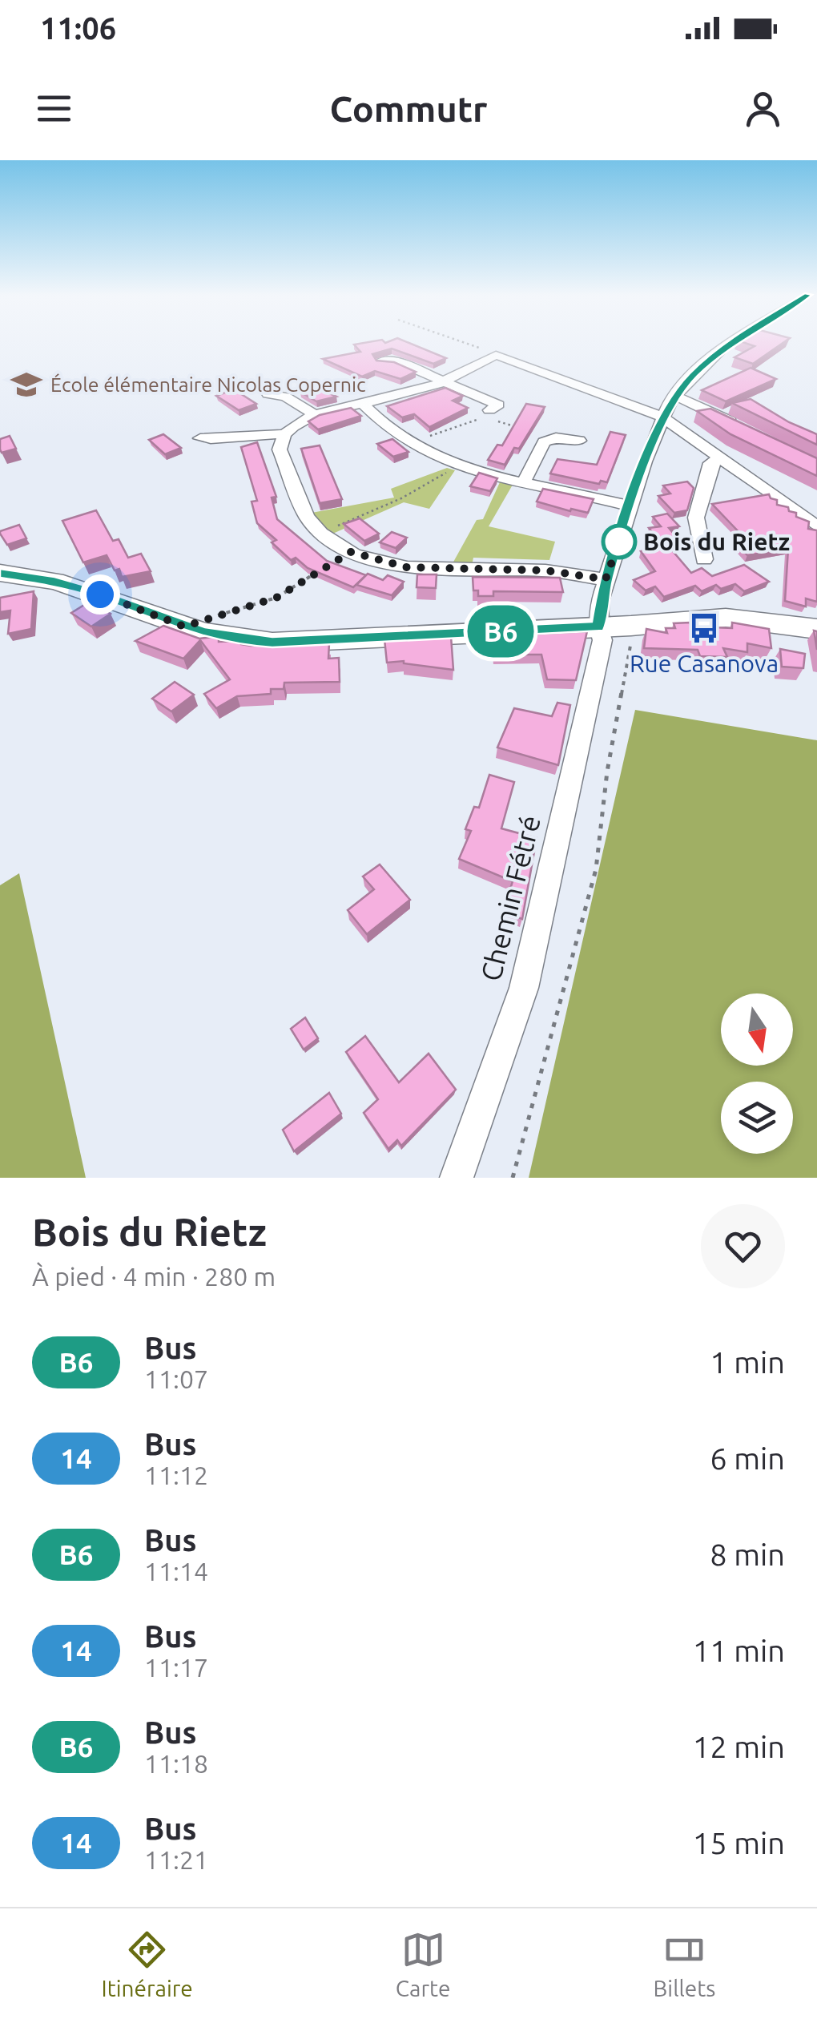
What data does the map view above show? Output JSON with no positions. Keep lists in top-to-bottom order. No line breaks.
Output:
{"streets":{"street":["Chemin Fétré"]},"places":{"school or university":["École élémentaire Nicolas Copernic"],"other":["Bois du Rietz"],"bus stop":["Rue Casanova"]},"lines":["bus line B6"],"north":"bottom","page":{"status":"11:06","header":"Commutr","on_map":"B6","heading":["Bois du Rietz","À pied · 4 min · 280 m"],"list":[{"mark":"B6","name":"Bus","note":"11:07","value":"1 min"},{"mark":"14","name":"Bus","note":"11:12","value":"6 min"},{"mark":"B6","name":"Bus","note":"11:14","value":"8 min"},{"mark":"14","name":"Bus","note":"11:17","value":"11 min"},{"mark":"B6","name":"Bus","note":"11:18","value":"12 min"},{"mark":"14","name":"Bus","note":"11:21","value":"15 min"}],"tabs":["Itinéraire","Carte","Billets"]}}
